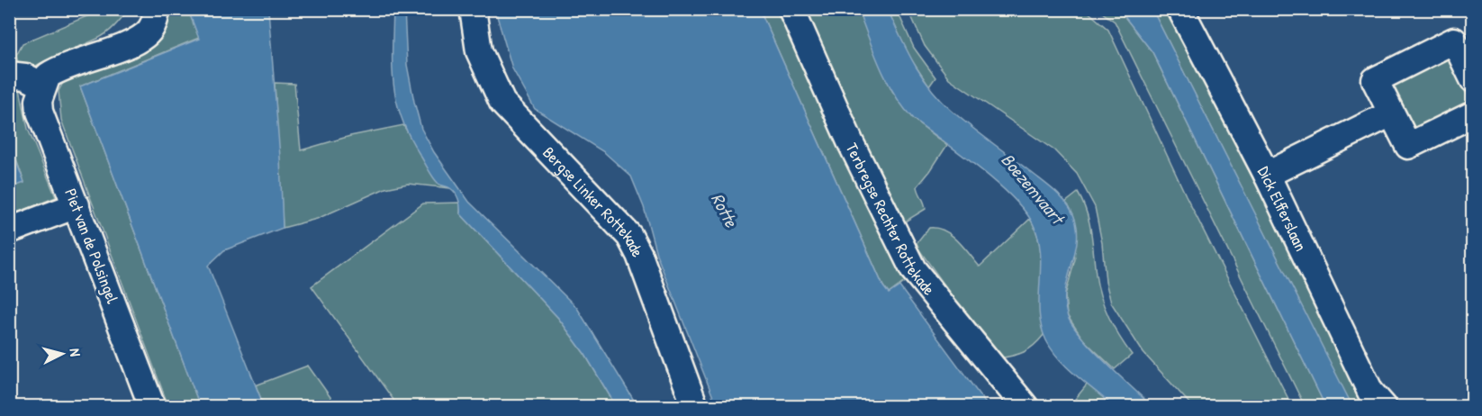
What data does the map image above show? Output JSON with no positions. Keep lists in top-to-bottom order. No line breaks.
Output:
{"streets":{"street":["Bergse Linker Rottekade","Dick Elfferslaan","Terbregse Rechter Rottekade","Piet van de Polsingel"]},"water":["Boezemvaart","Rotte"],"north":"right"}
